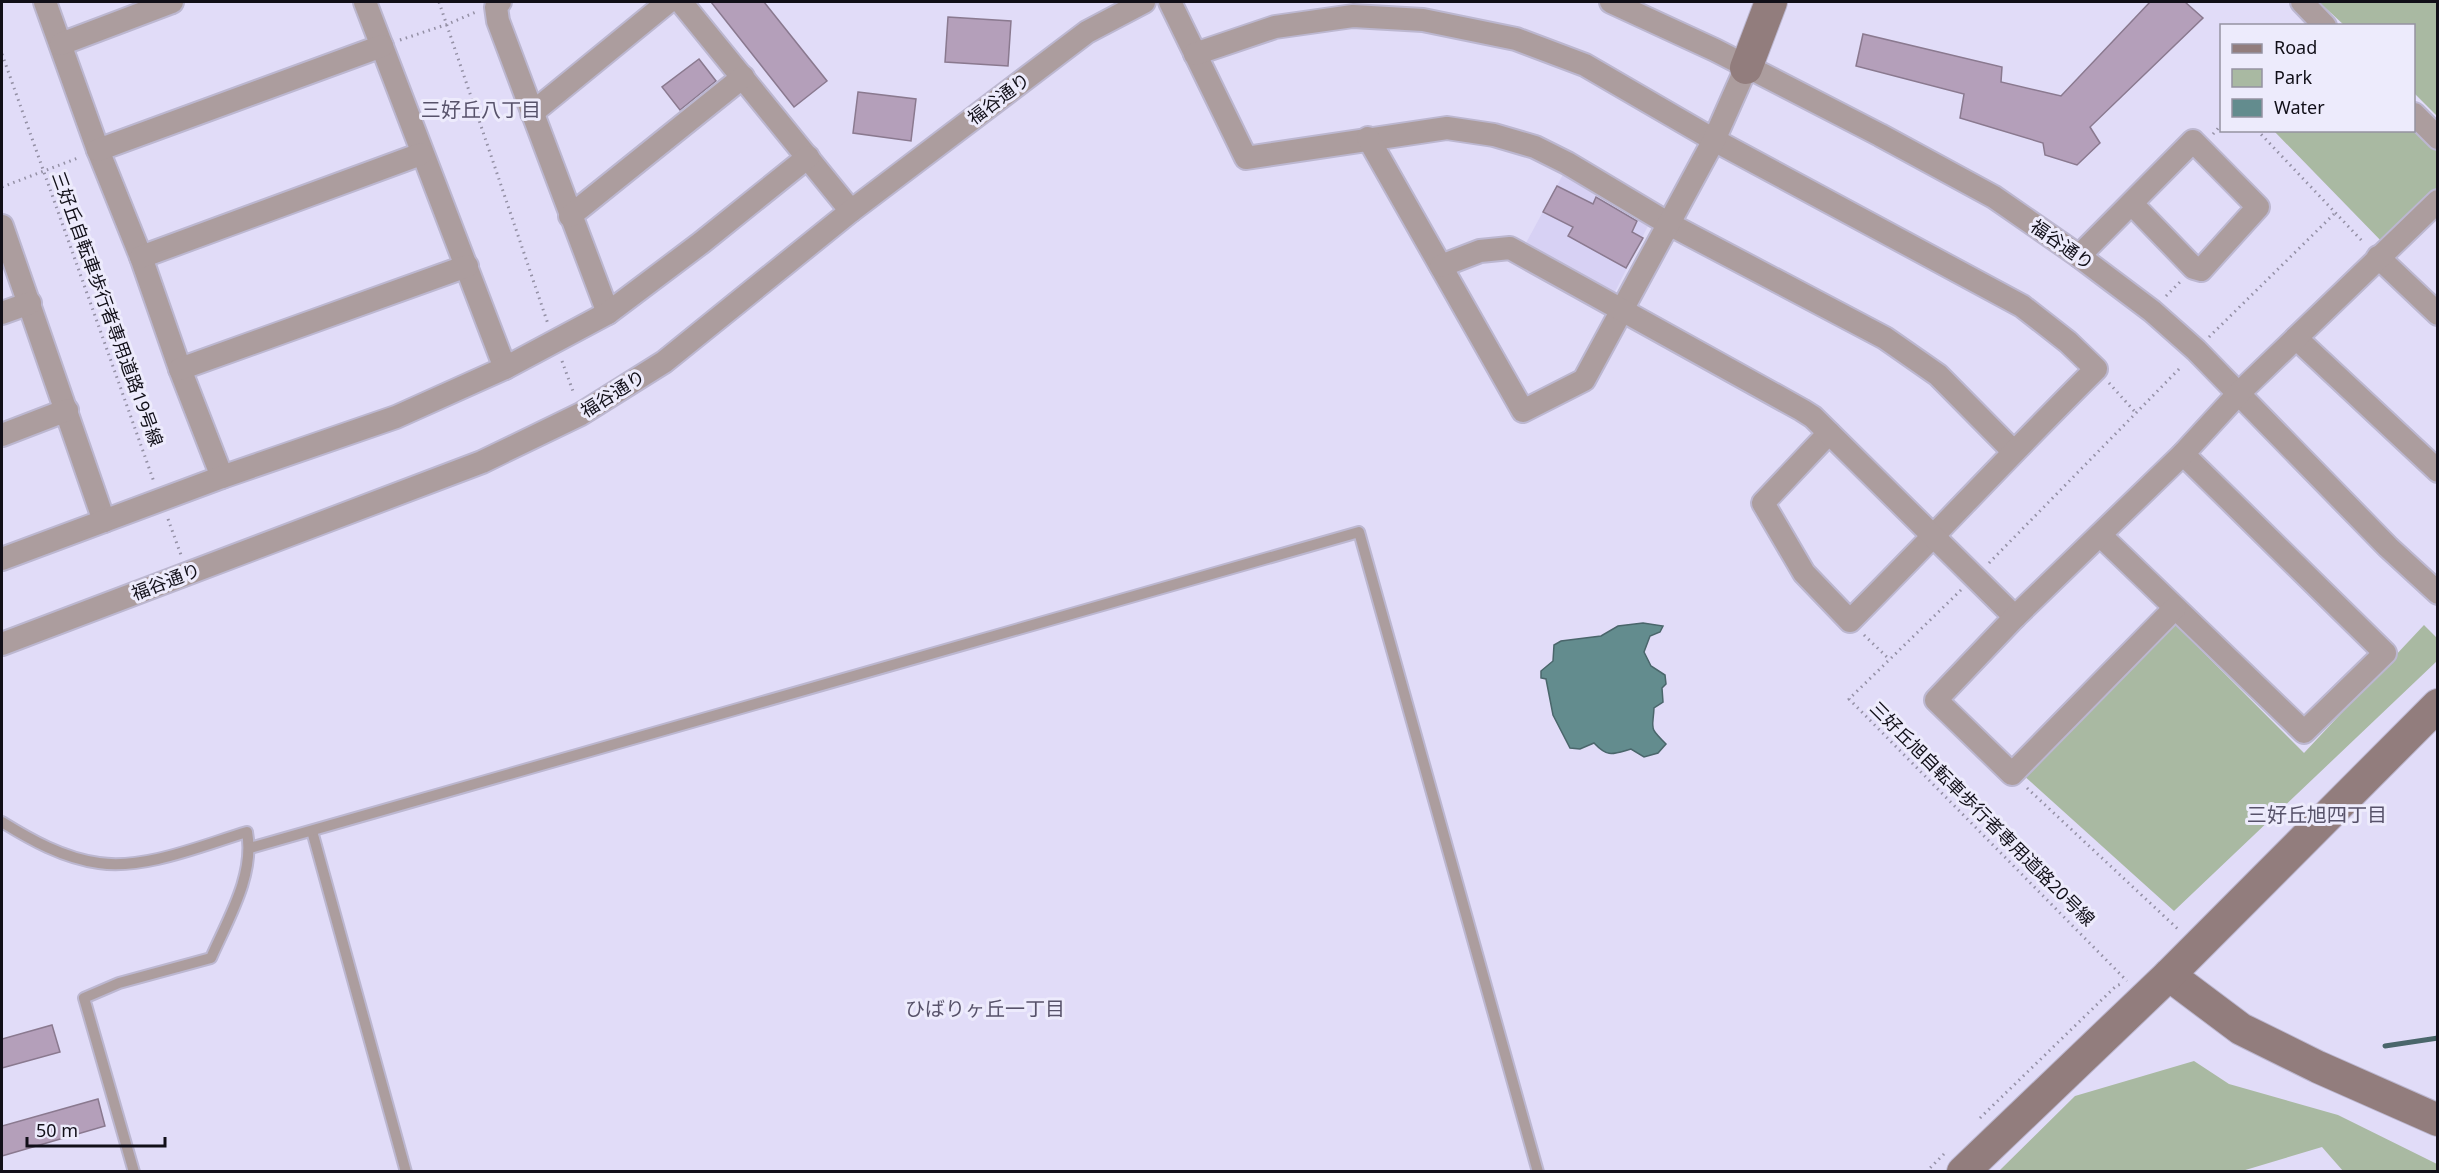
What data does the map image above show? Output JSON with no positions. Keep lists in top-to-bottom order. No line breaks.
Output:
{"streets":{"street":["福谷通り"],"path":["三好丘自転車歩行者専用道路19号線","三好丘旭自転車歩行者専用道路20号線"]},"crossings":[["福谷通り","三好丘自転車歩行者専用道路19号線"],["福谷通り","三好丘旭自転車歩行者専用道路20号線"]],"districts":["三好丘八丁目","三好丘旭四丁目","ひばりヶ丘一丁目"],"legend":["Road","Park","Water"],"scale_bar":"50 m"}
